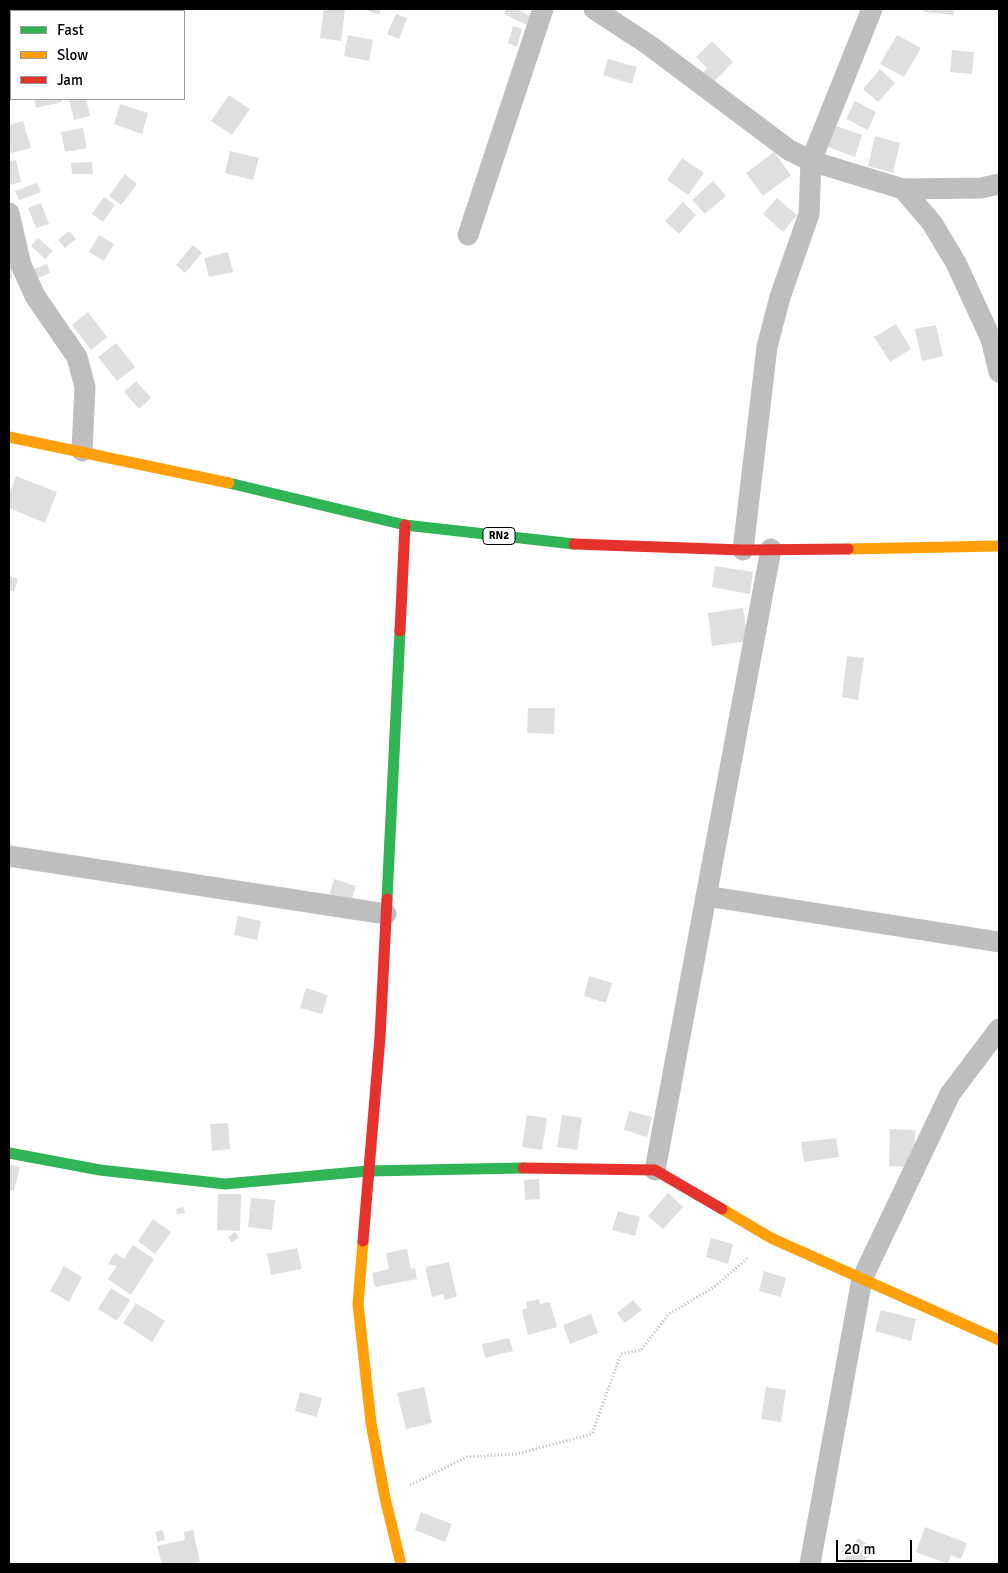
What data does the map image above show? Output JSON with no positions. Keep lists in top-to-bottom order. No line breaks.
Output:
{"streets":{"main road":["RN2"]},"legend":["Fast","Slow","Jam"],"scale_bar":"20 m"}
